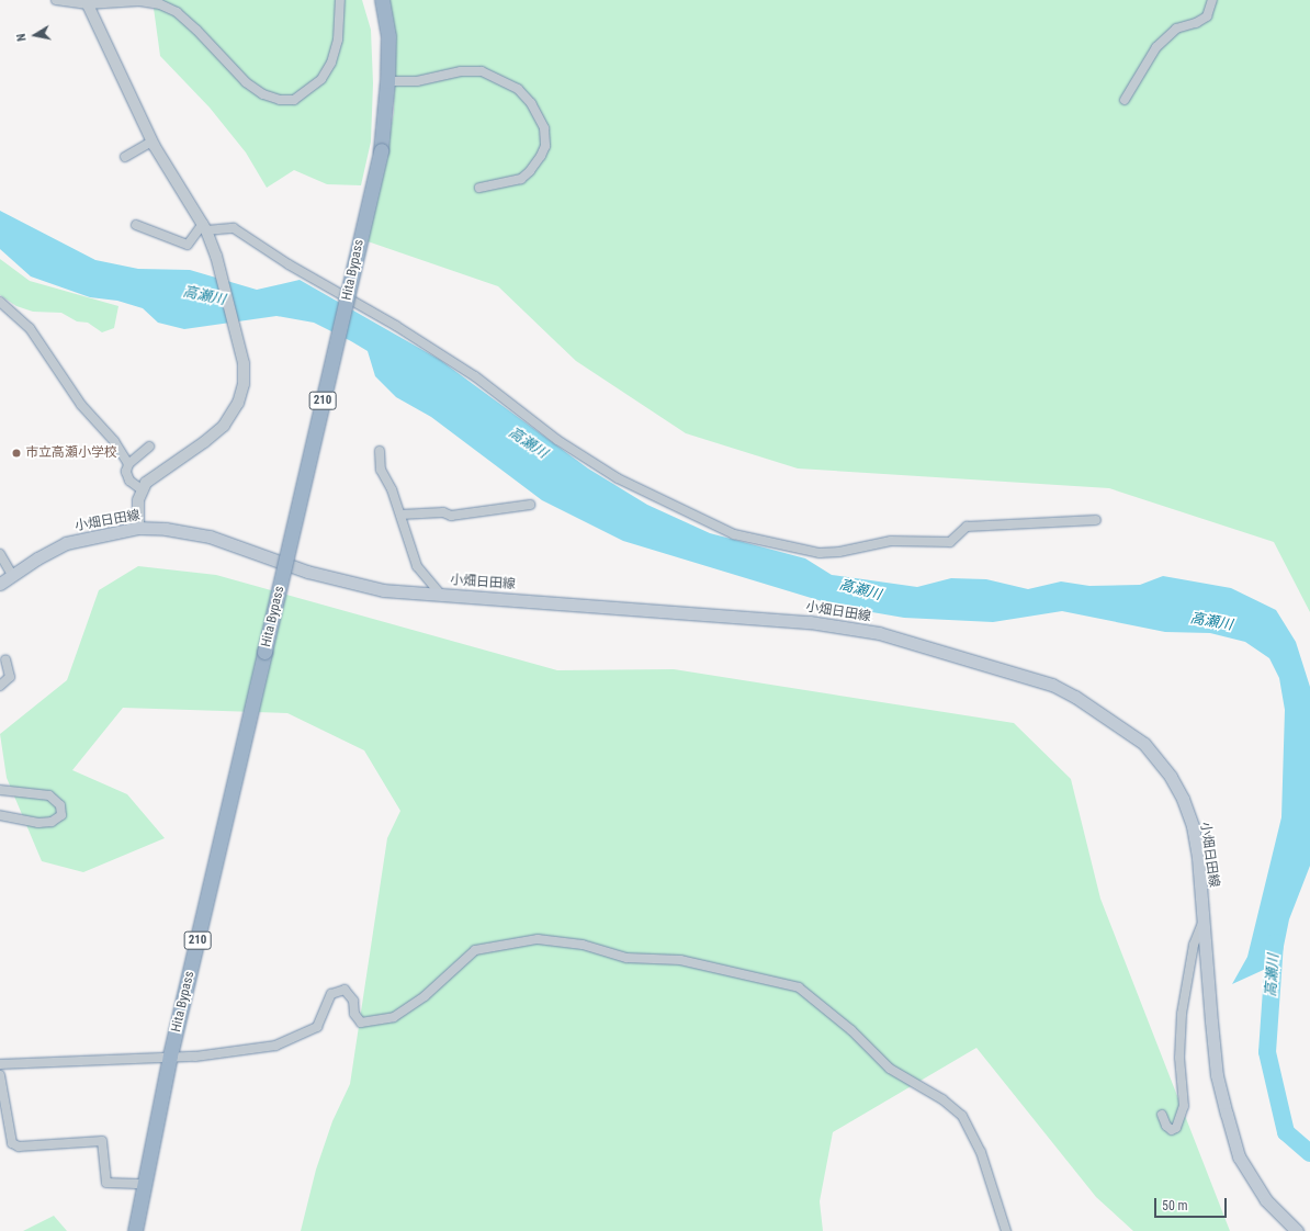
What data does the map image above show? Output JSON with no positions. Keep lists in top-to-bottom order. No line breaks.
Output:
{"streets":{"highway":["Hita Bypass","210"],"main road":["小畑日田線"]},"water":["高瀬川"],"places":["市立高瀬小学校"],"scale_bar":"50 m","north":"left"}
